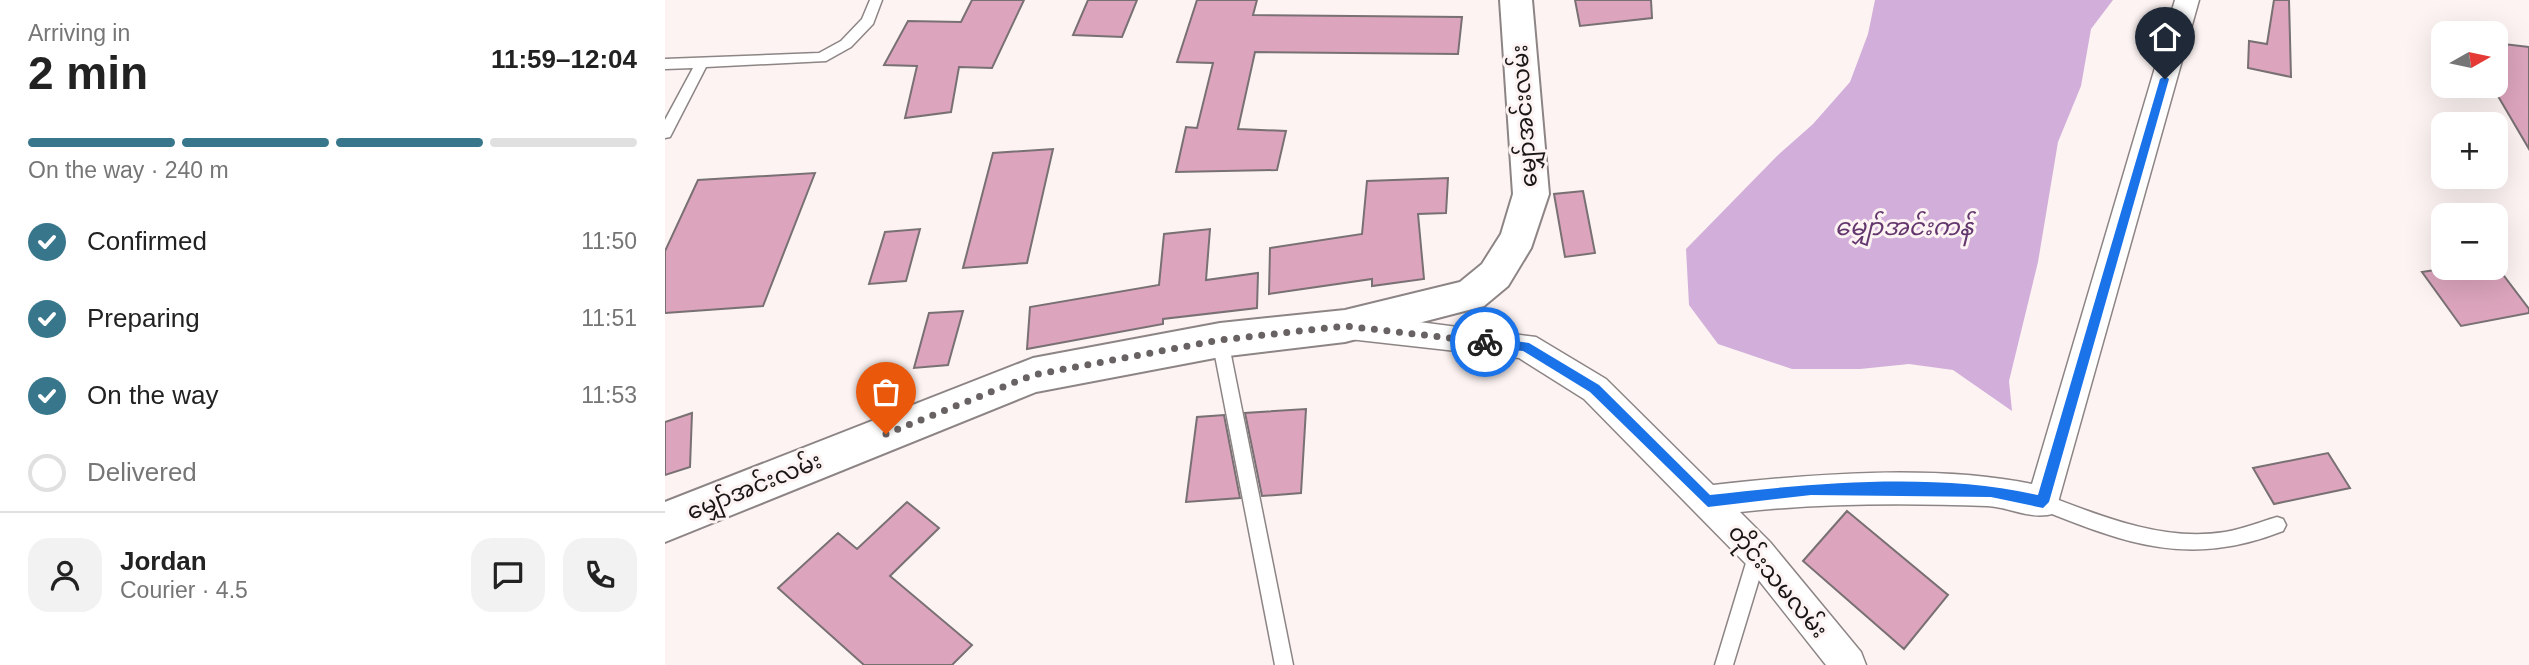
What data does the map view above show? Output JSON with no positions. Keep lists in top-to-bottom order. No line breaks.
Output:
{"streets":{"street":["မျှော်အင်းလမ်း","တိုင်းသမလမ်း"]},"crossings":[["မျှော်အင်းလမ်း","တိုင်းသမလမ်း"]],"water":["မျှော်အင်းကန်"],"north":"right","page":{"heading":["2 min","Arriving in","11:59–12:04"],"panel":["Jordan","Courier · 4.5"],"map_buttons":["+","−"],"bar":"On the way · 240 m","list":[["Confirmed","11:50"],["Preparing","11:51"],["On the way","11:53"],"Delivered"]}}
